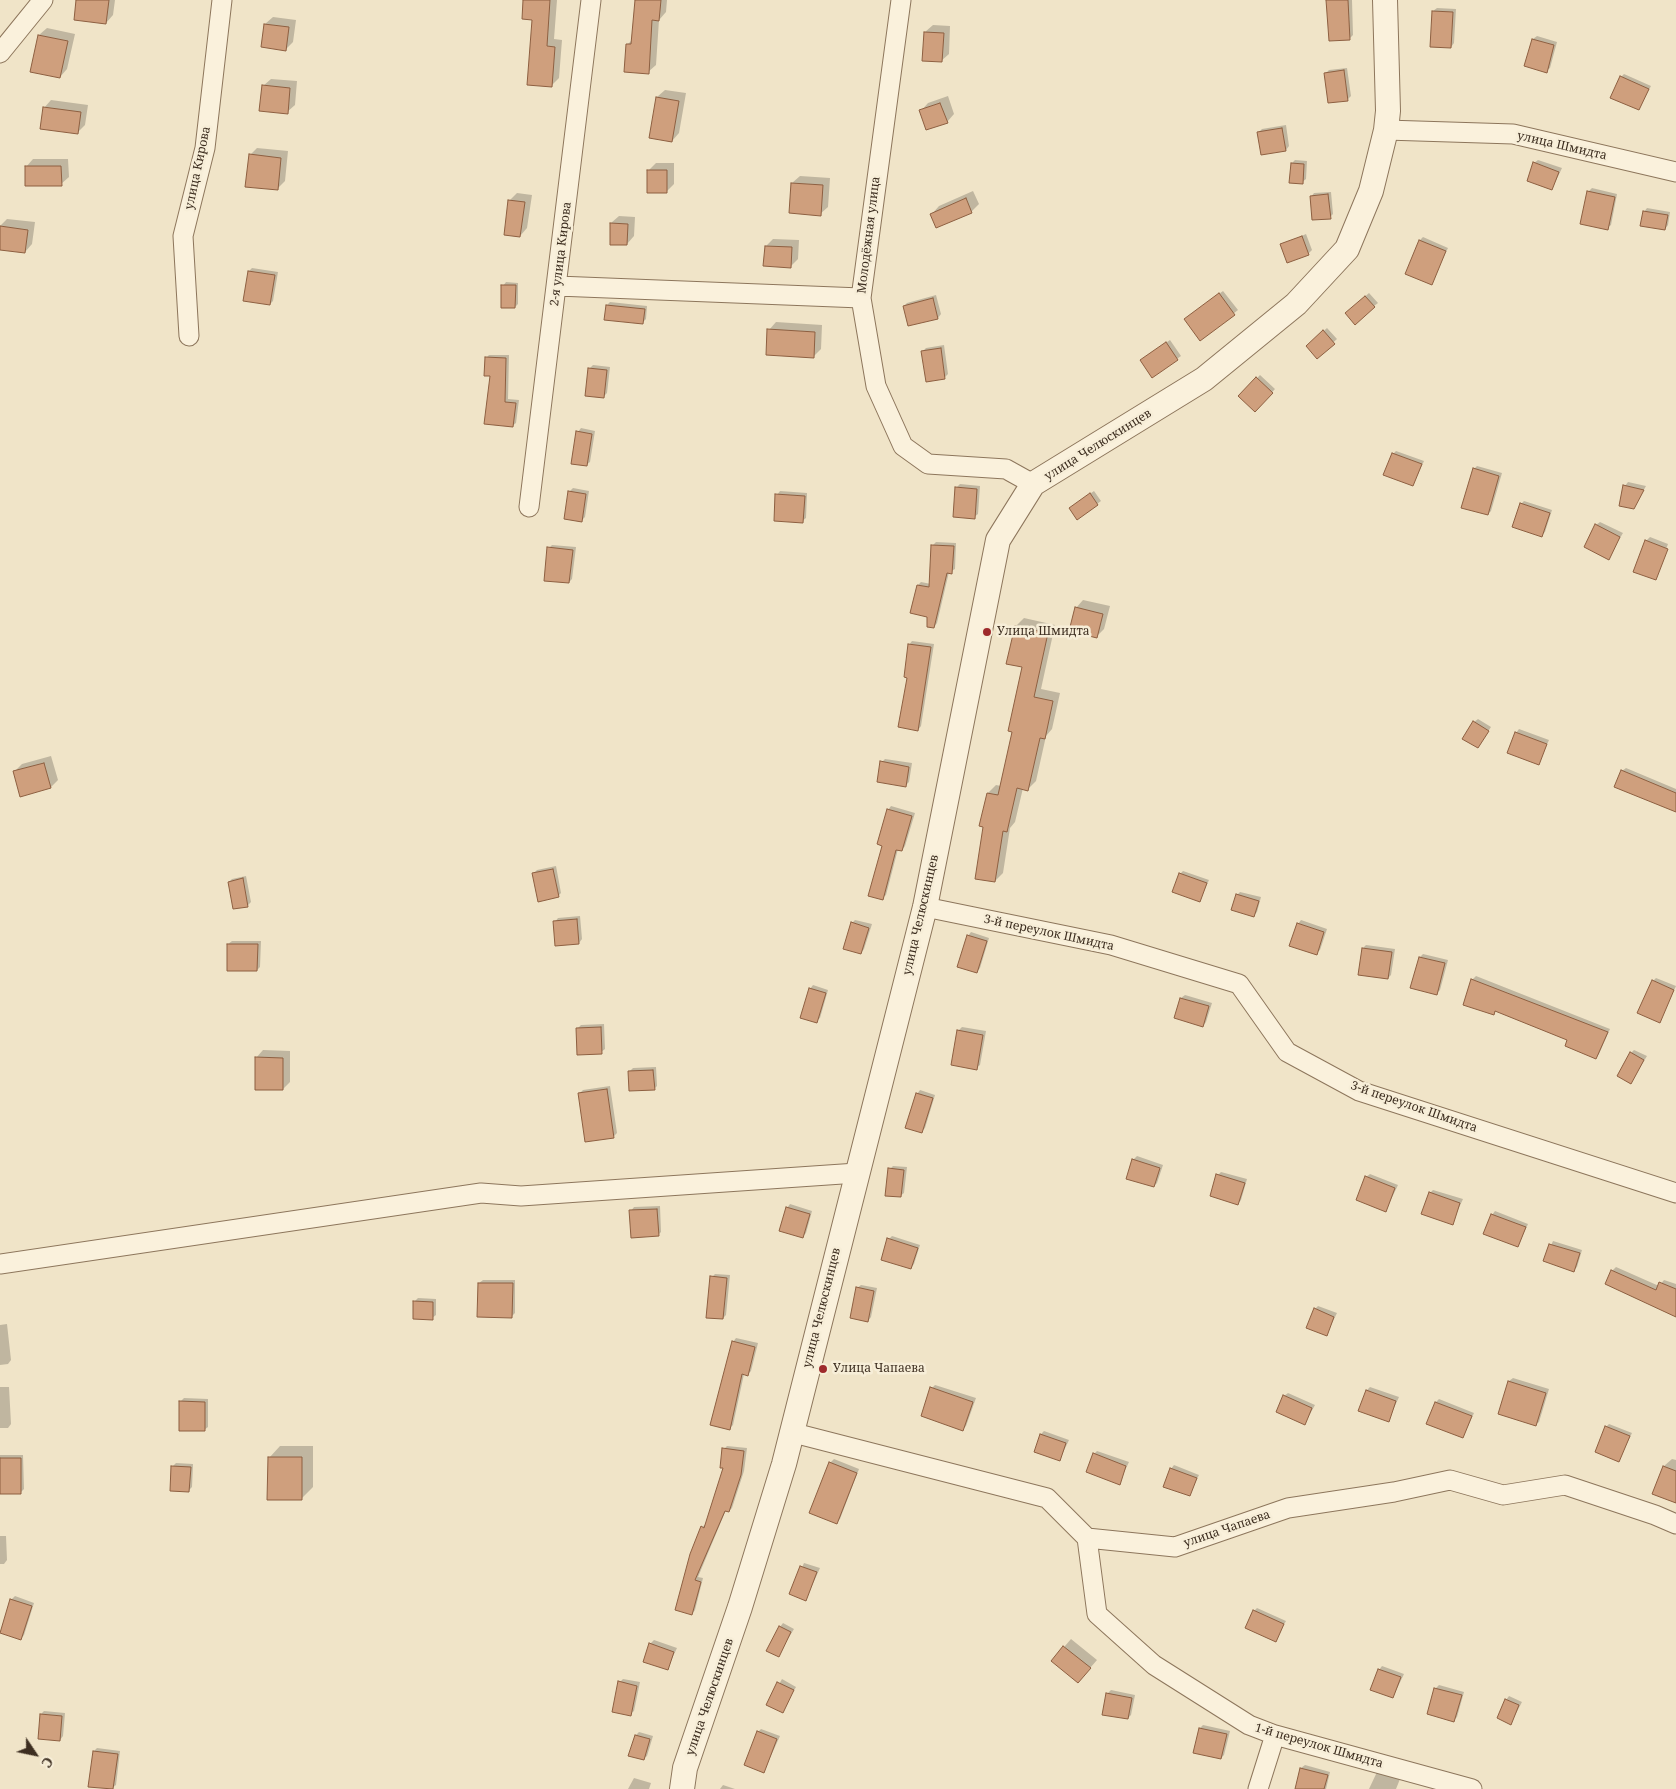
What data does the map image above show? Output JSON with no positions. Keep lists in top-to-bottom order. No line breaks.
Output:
{"streets":{"street":["улица Шмидта","улица Кирова","Молодёжная улица","2-я улица Кирова","улица Челюскинцев","3-й переулок Шмидта","улица Чапаева","1-й переулок Шмидта"]},"crossings":[["улица Шмидта","улица Челюскинцев"],["Молодёжная улица","улица Челюскинцев"],["улица Челюскинцев","3-й переулок Шмидта"],["улица Чапаева","1-й переулок Шмидта"]],"places":["Улица Шмидта","Улица Чапаева"],"north":"bottom right"}
